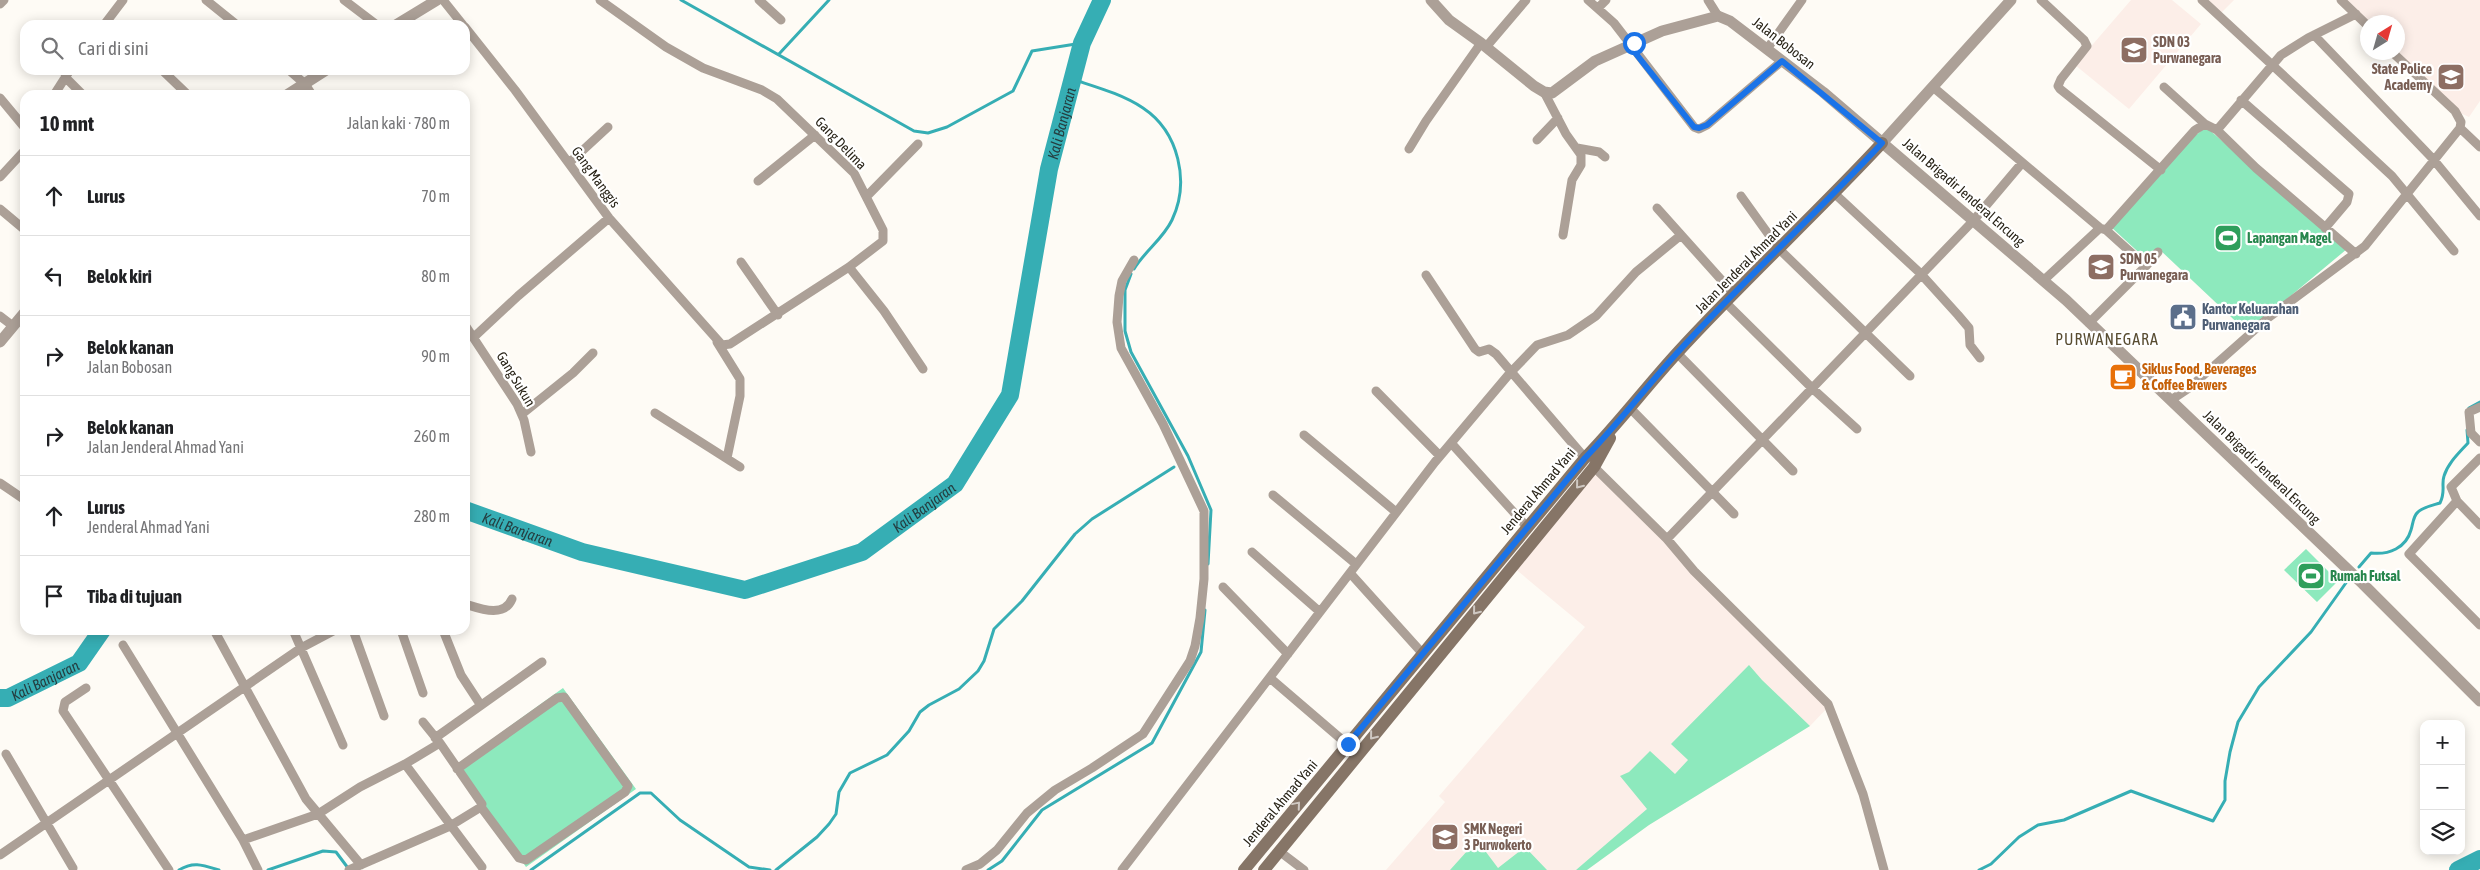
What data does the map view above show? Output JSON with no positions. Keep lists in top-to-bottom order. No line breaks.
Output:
{"streets":{"main road":["Jalan Jenderal Ahmad Yani","Jenderal Ahmad Yani"],"street":["Jalan Bobosan","Gang Delima","Gang Manggis","Jalan Brigadir Jenderal Encung","Gang Sukun"]},"crossings":[["Jalan Bobosan","Jalan Brigadir Jenderal Encung"],["Jalan Bobosan","Jalan Jenderal Ahmad Yani"],["Gang Delima","Gang Manggis"],["Jalan Brigadir Jenderal Encung","Jalan Jenderal Ahmad Yani"],["Jalan Jenderal Ahmad Yani","Jenderal Ahmad Yani"]],"districts":["PURWANEGARA"],"water":["Kali Banjaran"],"places":{"school or university":["SDN 03 Purwanegara","State Police Academy","SDN 05 Purwanegara","SMK Negeri 3 Purwokerto"],"sports":["Lapangan Magel","Rumah Futsal"],"public building":["Kantor Keluarahan Purwanegara"],"cafe":["Siklus Food, Beverages & Coffee Brewers"]},"north":"top right","page":{"search":"Cari di sini","heading":["10 mnt","Jalan kaki · 780 m"],"list":[["Lurus","70 m"],["Belok kiri","80 m"],["Belok kanan","Jalan Bobosan","90 m"],["Belok kanan","Jalan Jenderal Ahmad Yani","260 m"],["Lurus","Jenderal Ahmad Yani","280 m"],"Tiba di tujuan"],"map_buttons":["+","−"]}}
